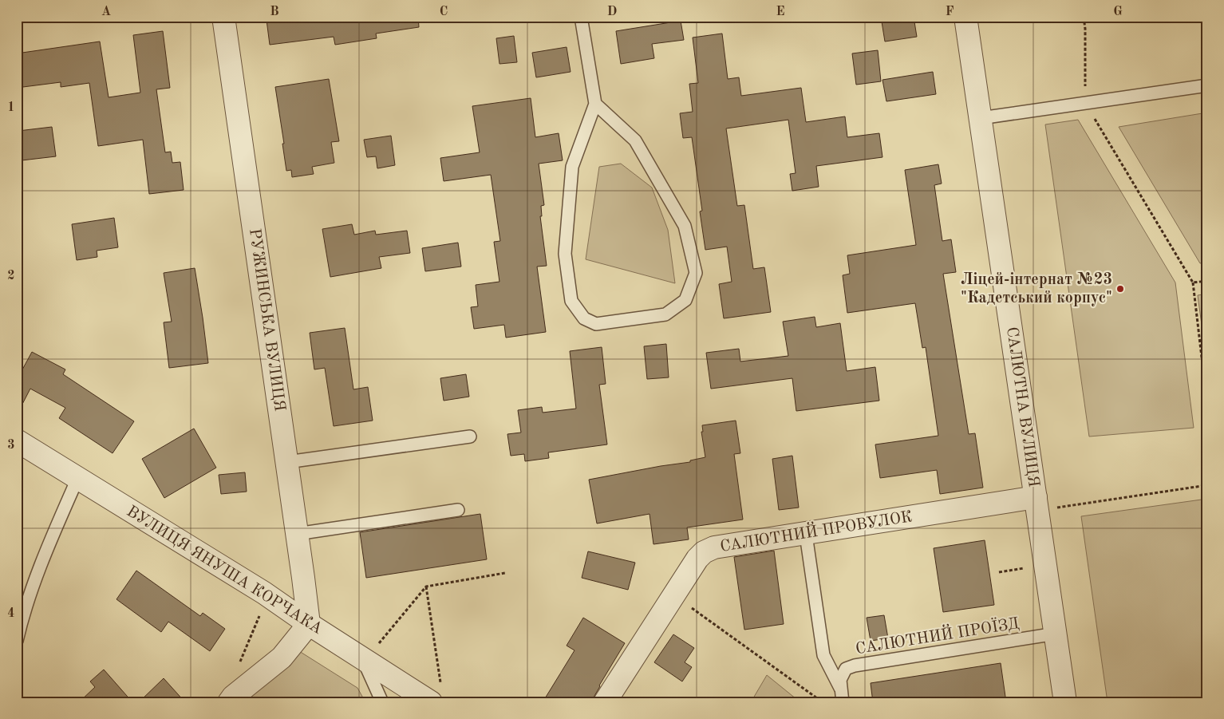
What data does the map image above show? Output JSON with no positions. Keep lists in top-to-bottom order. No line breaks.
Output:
{"streets":{"street":["РУЖИНСЬКА ВУЛИЦЯ","САЛЮТНА ВУЛИЦЯ","САЛЮТНИЙ ПРОВУЛОК","ВУЛИЦЯ ЯНУША КОРЧАКА"],"lane":["САЛЮТНИЙ ПРОЇЗД"]},"crossings":[["РУЖИНСЬКА ВУЛИЦЯ","ВУЛИЦЯ ЯНУША КОРЧАКА"],["САЛЮТНА ВУЛИЦЯ","САЛЮТНИЙ ПРОВУЛОК"],["САЛЮТНА ВУЛИЦЯ","САЛЮТНИЙ ПРОЇЗД"],["САЛЮТНИЙ ПРОВУЛОК","САЛЮТНИЙ ПРОЇЗД"]],"places":["Ліцей-інтернат №23 \"Кадетський корпус\""],"grid":{"columns":["A","B","C","D","E","F","G"],"rows":["1","2","3","4"]}}
